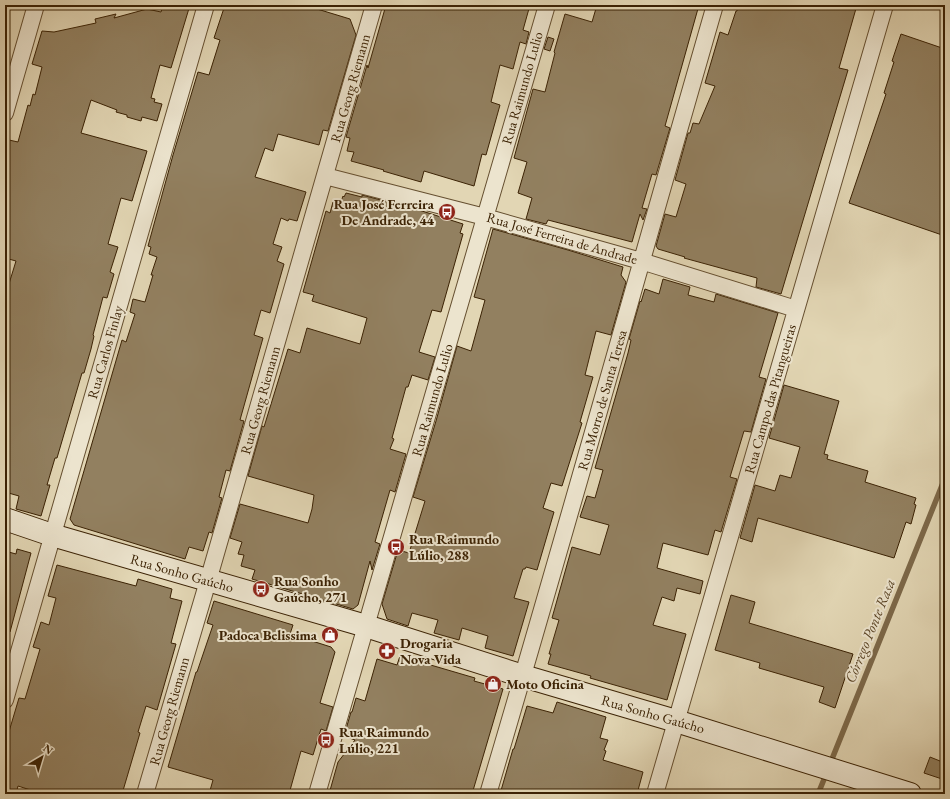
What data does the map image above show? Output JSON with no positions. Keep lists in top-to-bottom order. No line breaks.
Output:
{"streets":{"street":["Rua Georg Riemann","Rua Raimundo Lulio","Rua José Ferreira de Andrade","Rua Carlos Finlay","Rua Campo das Pitangueiras","Rua Morro de Santa Teresa","Rua Sonho Gaúcho"]},"crossings":[["Rua Georg Riemann","Rua José Ferreira de Andrade"],["Rua Georg Riemann","Rua Sonho Gaúcho"],["Rua Raimundo Lulio","Rua José Ferreira de Andrade"],["Rua Raimundo Lulio","Rua Sonho Gaúcho"],["Rua José Ferreira de Andrade","Rua Campo das Pitangueiras"],["Rua José Ferreira de Andrade","Rua Morro de Santa Teresa"],["Rua Carlos Finlay","Rua Sonho Gaúcho"],["Rua Campo das Pitangueiras","Rua Sonho Gaúcho"],["Rua Morro de Santa Teresa","Rua Sonho Gaúcho"]],"water":["Córrego Ponte Rasa"],"places":{"bus stop":["Rua José Ferreira De Andrade, 44","Rua Raimundo Lúlio, 288","Rua Sonho Gaúcho, 271","Rua Raimundo Lúlio, 221"],"shop":["Padoca Belissima","Moto Oficina"],"pharmacy":["Drogaria Nova Vida"]},"north":"top right"}
